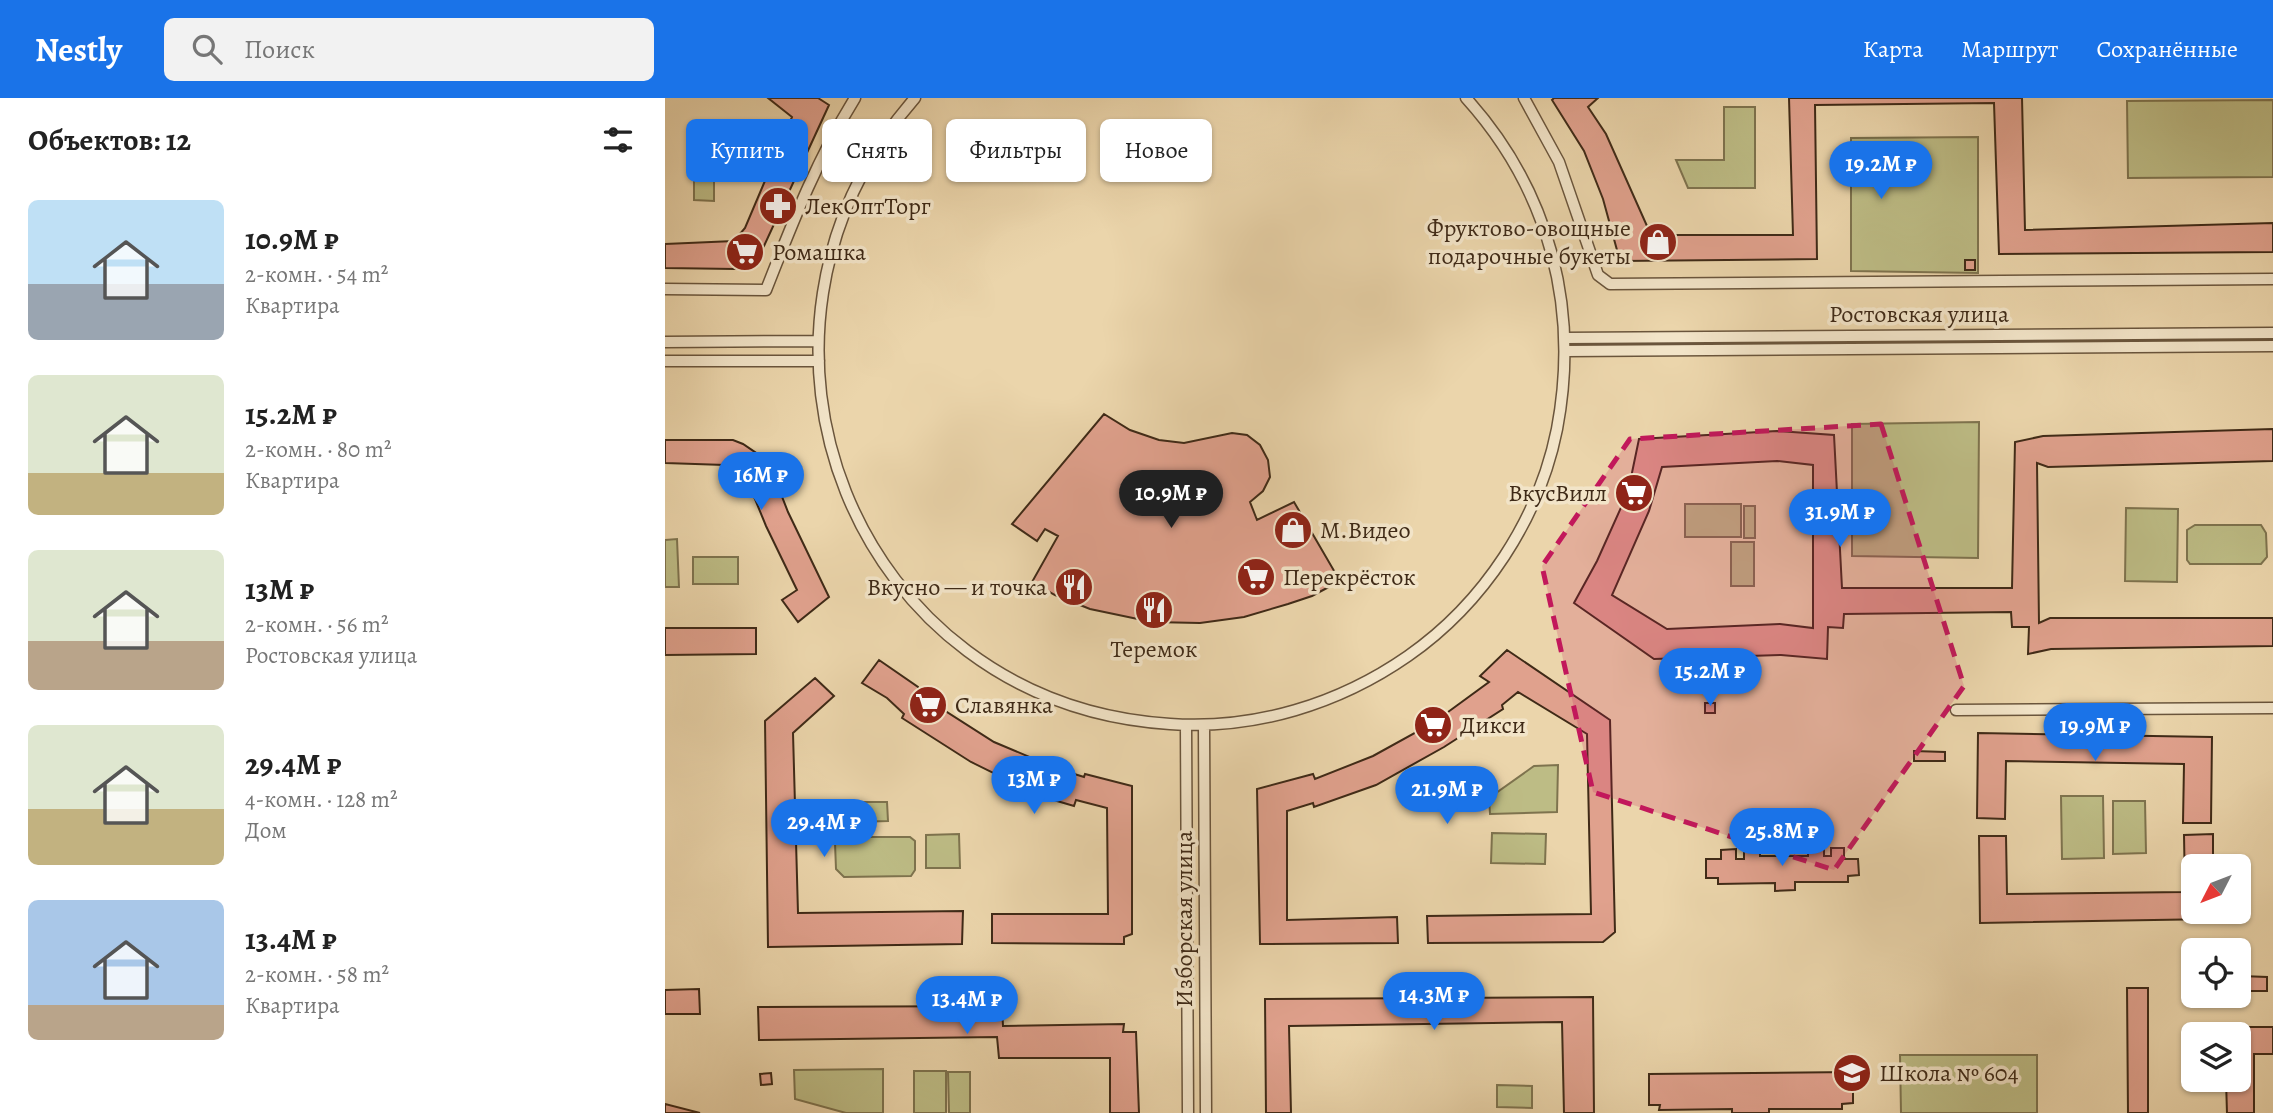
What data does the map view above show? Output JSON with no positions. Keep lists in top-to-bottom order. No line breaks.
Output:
{"streets":{"street":["Ростовская улица","Изборская улица"]},"places":{"pharmacy":["ЛекОптТорг"],"shop":["Фруктово-овощные подарочные букеты","М.Видео"],"supermarket":["Ромашка","ВкусВилл","Перекрёсток","Славянка","Дикси"],"restaurant":["Вкусно — и точка","Теремок"],"school or university":["Школа № 604"]},"north":"bottom left","page":{"header":"Nestly","search":"Поиск","nav":["Карта","Маршрут","Сохранённые"],"heading":"Объектов: 12","chip":["Купить","Снять","Фильтры","Новое"],"price":["19.2M ₽","16M ₽","10.9M ₽","31.9M ₽","15.2M ₽","19.9M ₽","13M ₽","21.9M ₽","29.4M ₽","25.8M ₽","14.3M ₽","13.4M ₽"],"list":[{"name":"10.9M ₽","note":"2-комн. · 54 m² · Квартира"},{"name":"15.2M ₽","note":"2-комн. · 80 m² · Квартира"},{"name":"13M ₽","note":"2-комн. · 56 m² · Ростовская улица"},{"name":"29.4M ₽","note":"4-комн. · 128 m² · Дом"},{"name":"13.4M ₽","note":"2-комн. · 58 m² · Квартира"}]}}
